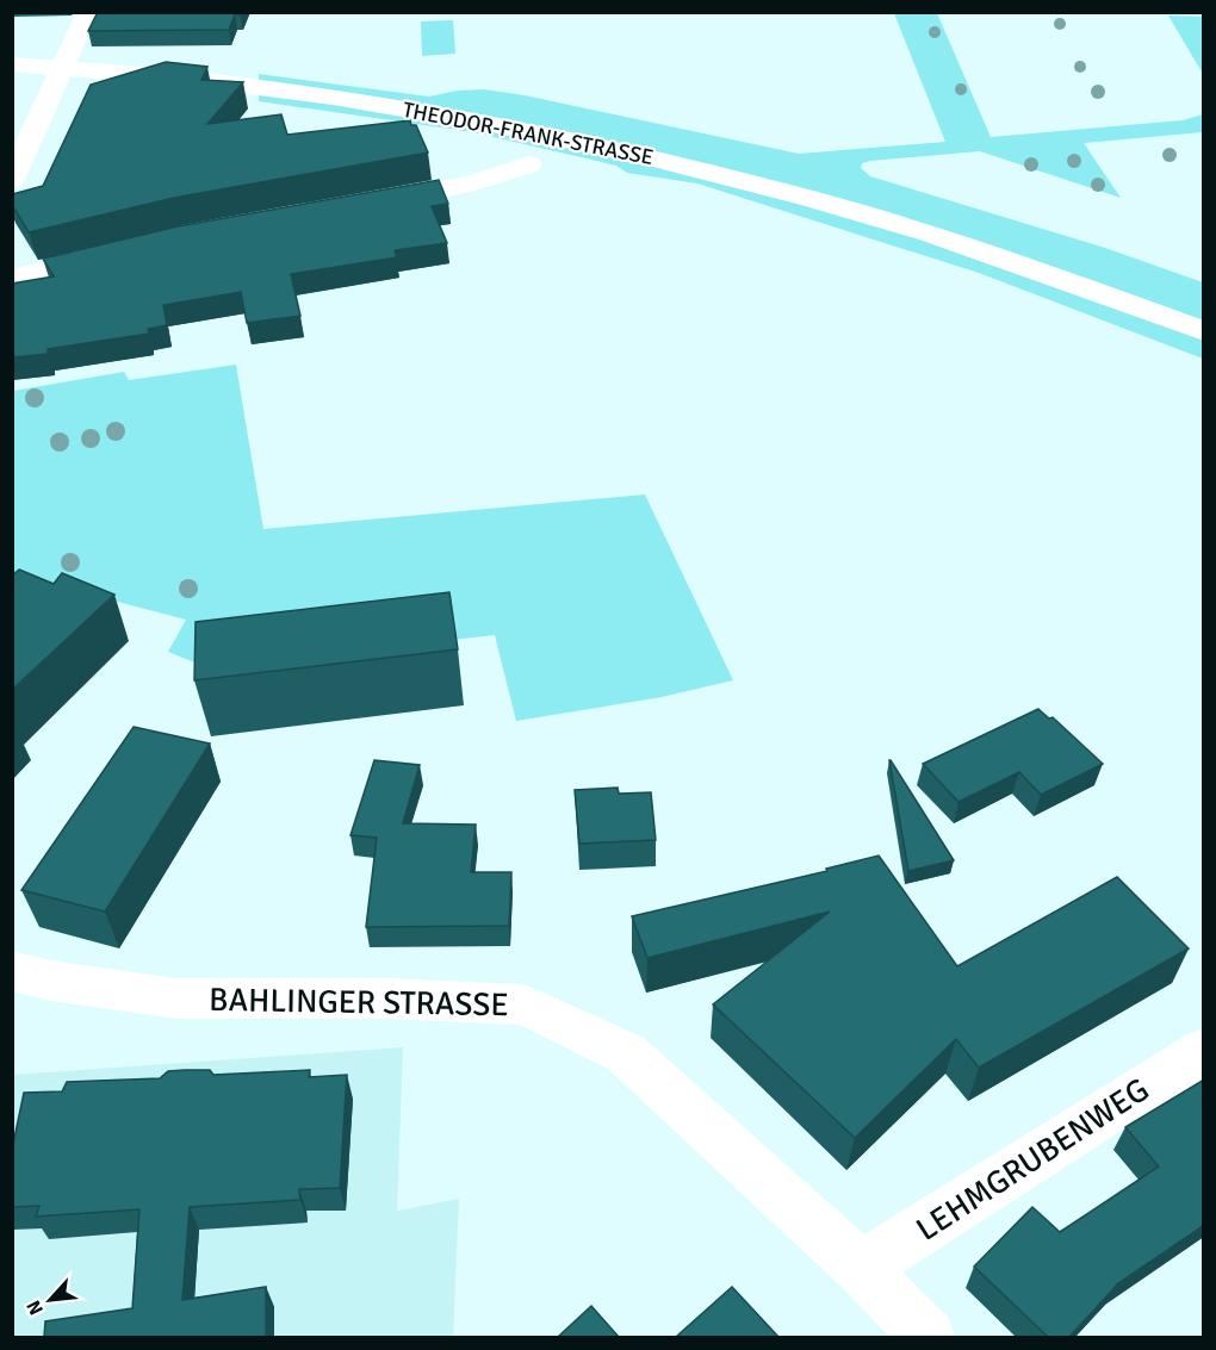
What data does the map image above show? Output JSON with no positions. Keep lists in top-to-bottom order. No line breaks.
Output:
{"streets":{"main road":["THEODOR-FRANK-STRASSE","BAHLINGER STRASSE","LEHMGRUBENWEG"]},"crossings":[["BAHLINGER STRASSE","LEHMGRUBENWEG"]],"north":"bottom left"}
